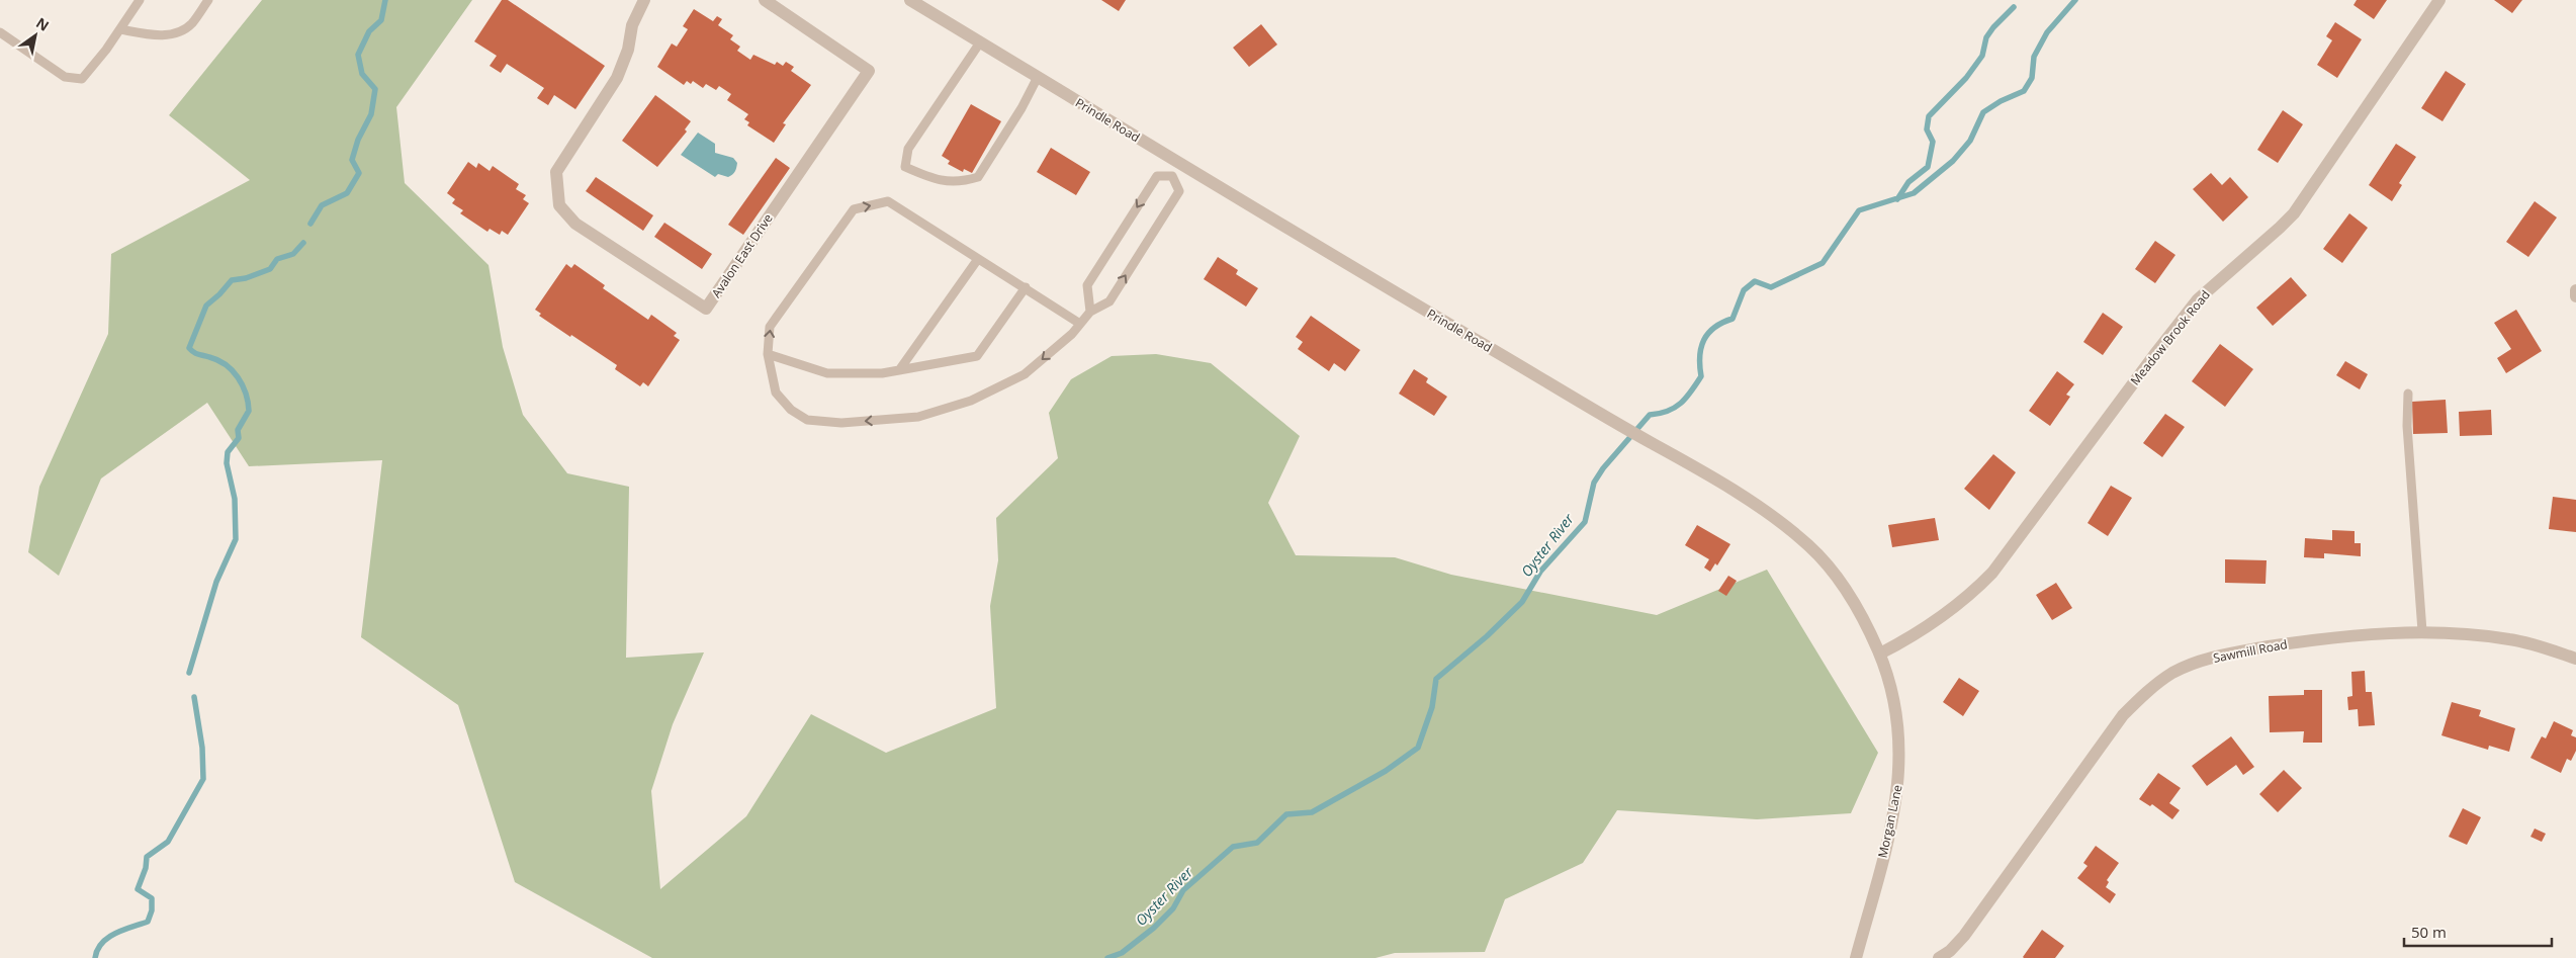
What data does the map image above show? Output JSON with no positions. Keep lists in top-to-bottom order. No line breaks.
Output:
{"streets":{"street":["Prindle Road","Avalon East Drive","Meadow Brook Road","Sawmill Road","Morgan Lane"]},"crossings":[["Prindle Road","Meadow Brook Road"],["Prindle Road","Morgan Lane"],["Meadow Brook Road","Morgan Lane"]],"water":["Oyster River"],"scale_bar":"50 m","north":"top right"}
